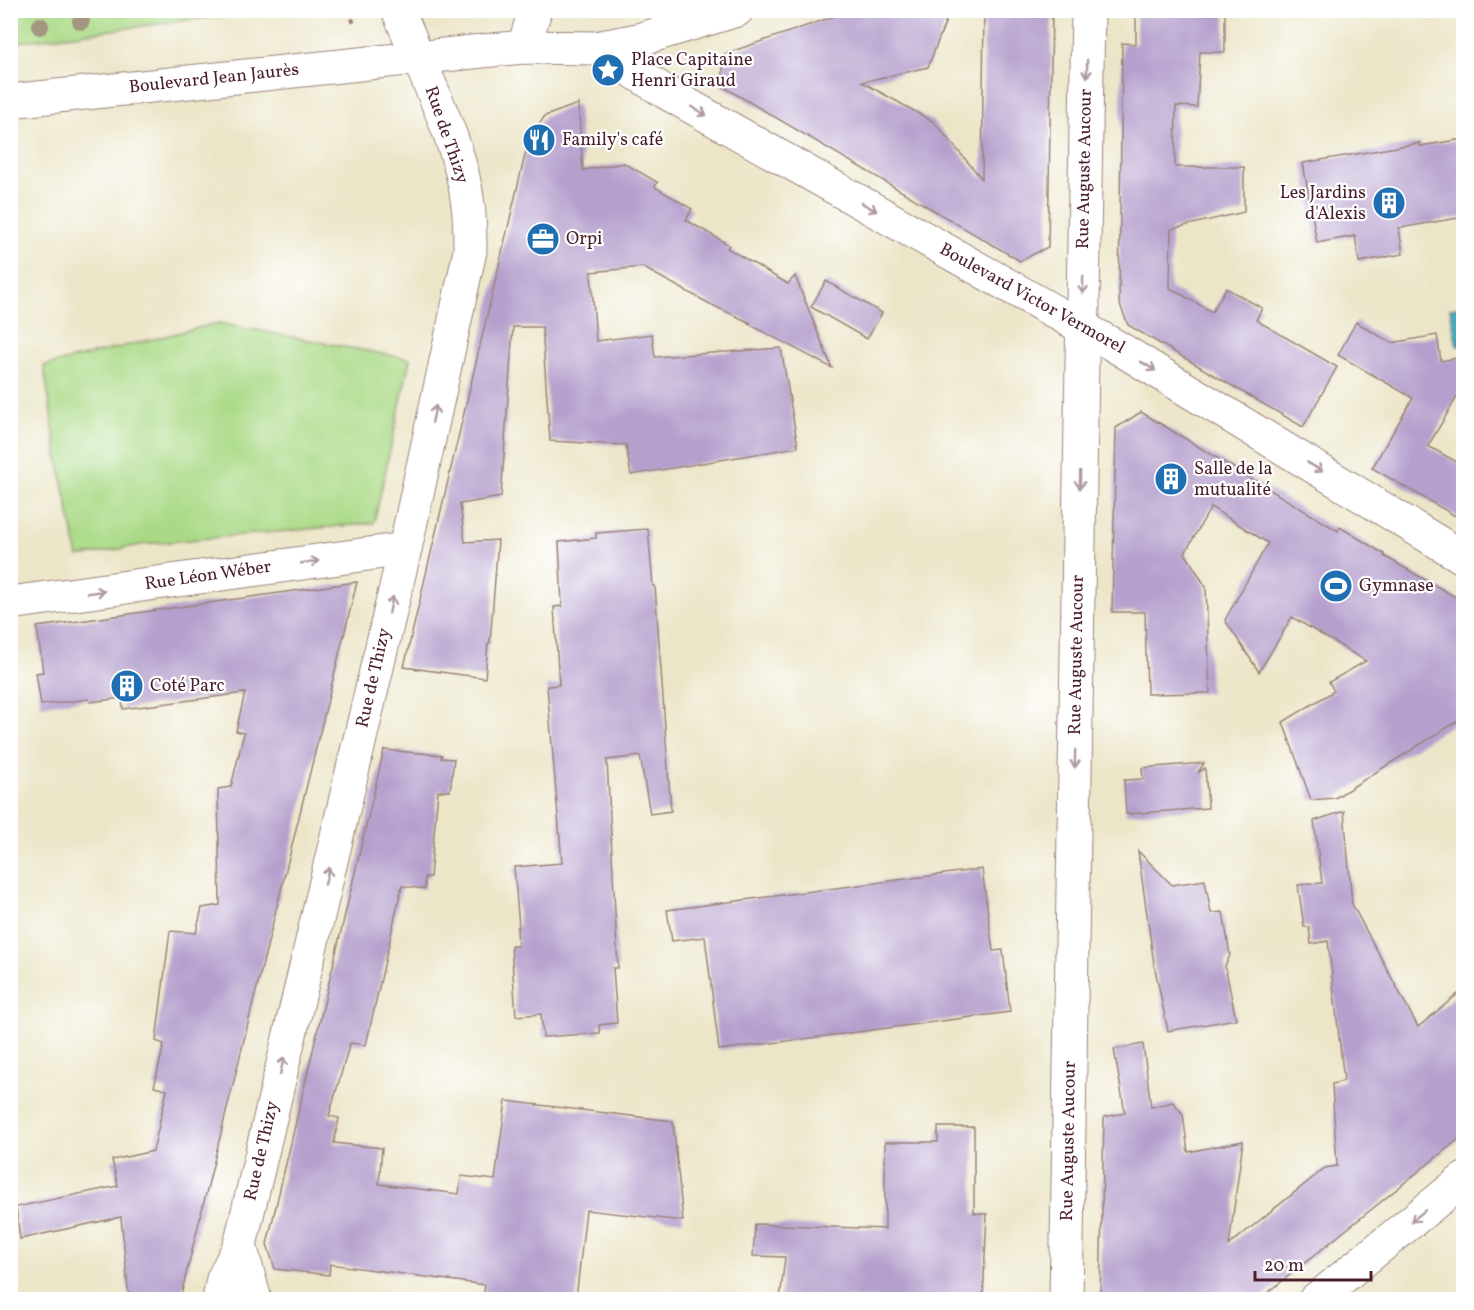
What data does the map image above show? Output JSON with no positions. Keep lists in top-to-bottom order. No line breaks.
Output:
{"streets":{"street":["Boulevard Jean Jaurès","Rue de Thizy","Rue Auguste Aucour","Boulevard Victor Vermorel","Rue Léon Wéber"]},"crossings":[["Boulevard Jean Jaurès","Rue de Thizy"],["Boulevard Jean Jaurès","Boulevard Victor Vermorel"],["Rue de Thizy","Rue Léon Wéber"],["Rue Auguste Aucour","Boulevard Victor Vermorel"]],"one_way":["Rue de Thizy","Rue Auguste Aucour","Boulevard Victor Vermorel","Rue Léon Wéber"],"places":{"place":["Place Capitaine Henri Giraud"],"restaurant":["Family's café"],"building":["Les Jardins d'Alexis","Salle de la mutualité","Coté Parc"],"office":["Orpi"],"sports":["Gymnase"]},"scale_bar":"20 m"}
